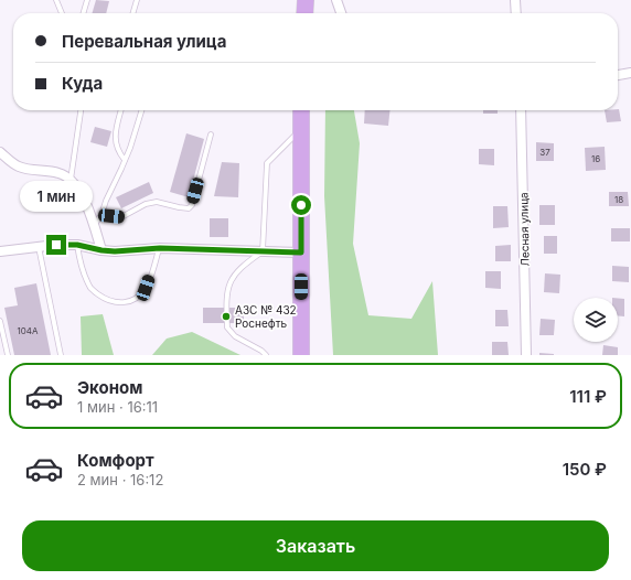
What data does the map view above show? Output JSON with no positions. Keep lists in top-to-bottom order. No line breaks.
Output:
{"streets":{"street":["Лесная улица"]},"places":["АЗС № 432 Роснефть"],"house_numbers":["37","16","18","104А"],"page":{"banner":["Перевальная улица","Куда"],"bubble":"1 мин","list":[{"name":"Эконом","note":"1 мин · 16:11","value":"111 ₽"},{"name":"Комфорт","note":"2 мин · 16:12","value":"150 ₽"}],"buttons":"Заказать"}}
